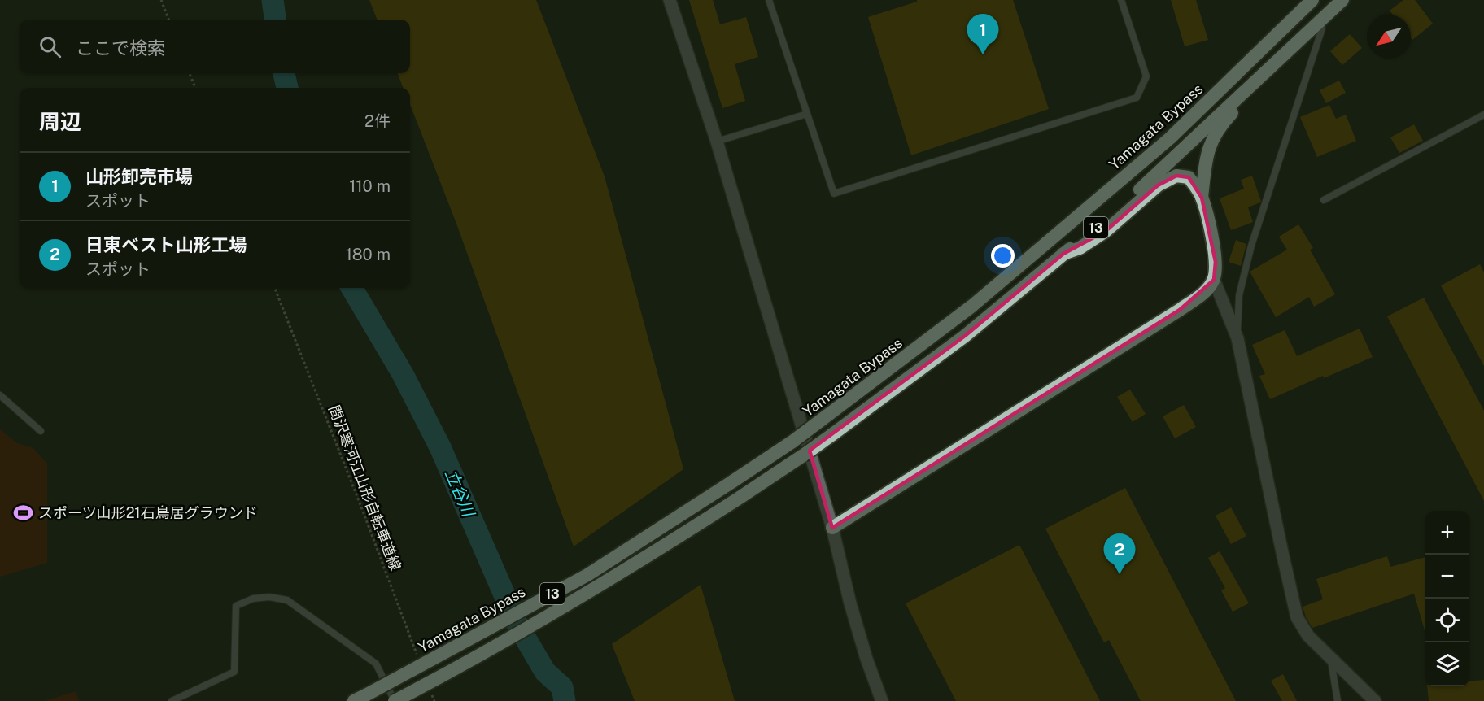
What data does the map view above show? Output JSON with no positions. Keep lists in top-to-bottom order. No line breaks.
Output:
{"streets":{"highway":["Yamagata Bypass","13"],"path":["間沢寒河江山形自転車道線"]},"water":["立谷川"],"places":{"sports":["スポーツ山形21石鳥居グラウンド"]},"north":"bottom left","page":{"pins":["1","2"],"search":"ここで検索","heading":["周辺","2件"],"list":[{"mark":"1","name":"山形卸売市場","note":"スポット","value":"110 m"},{"mark":"2","name":"日東ベスト山形工場","note":"スポット","value":"180 m"}],"map_buttons":["+","−"]}}
